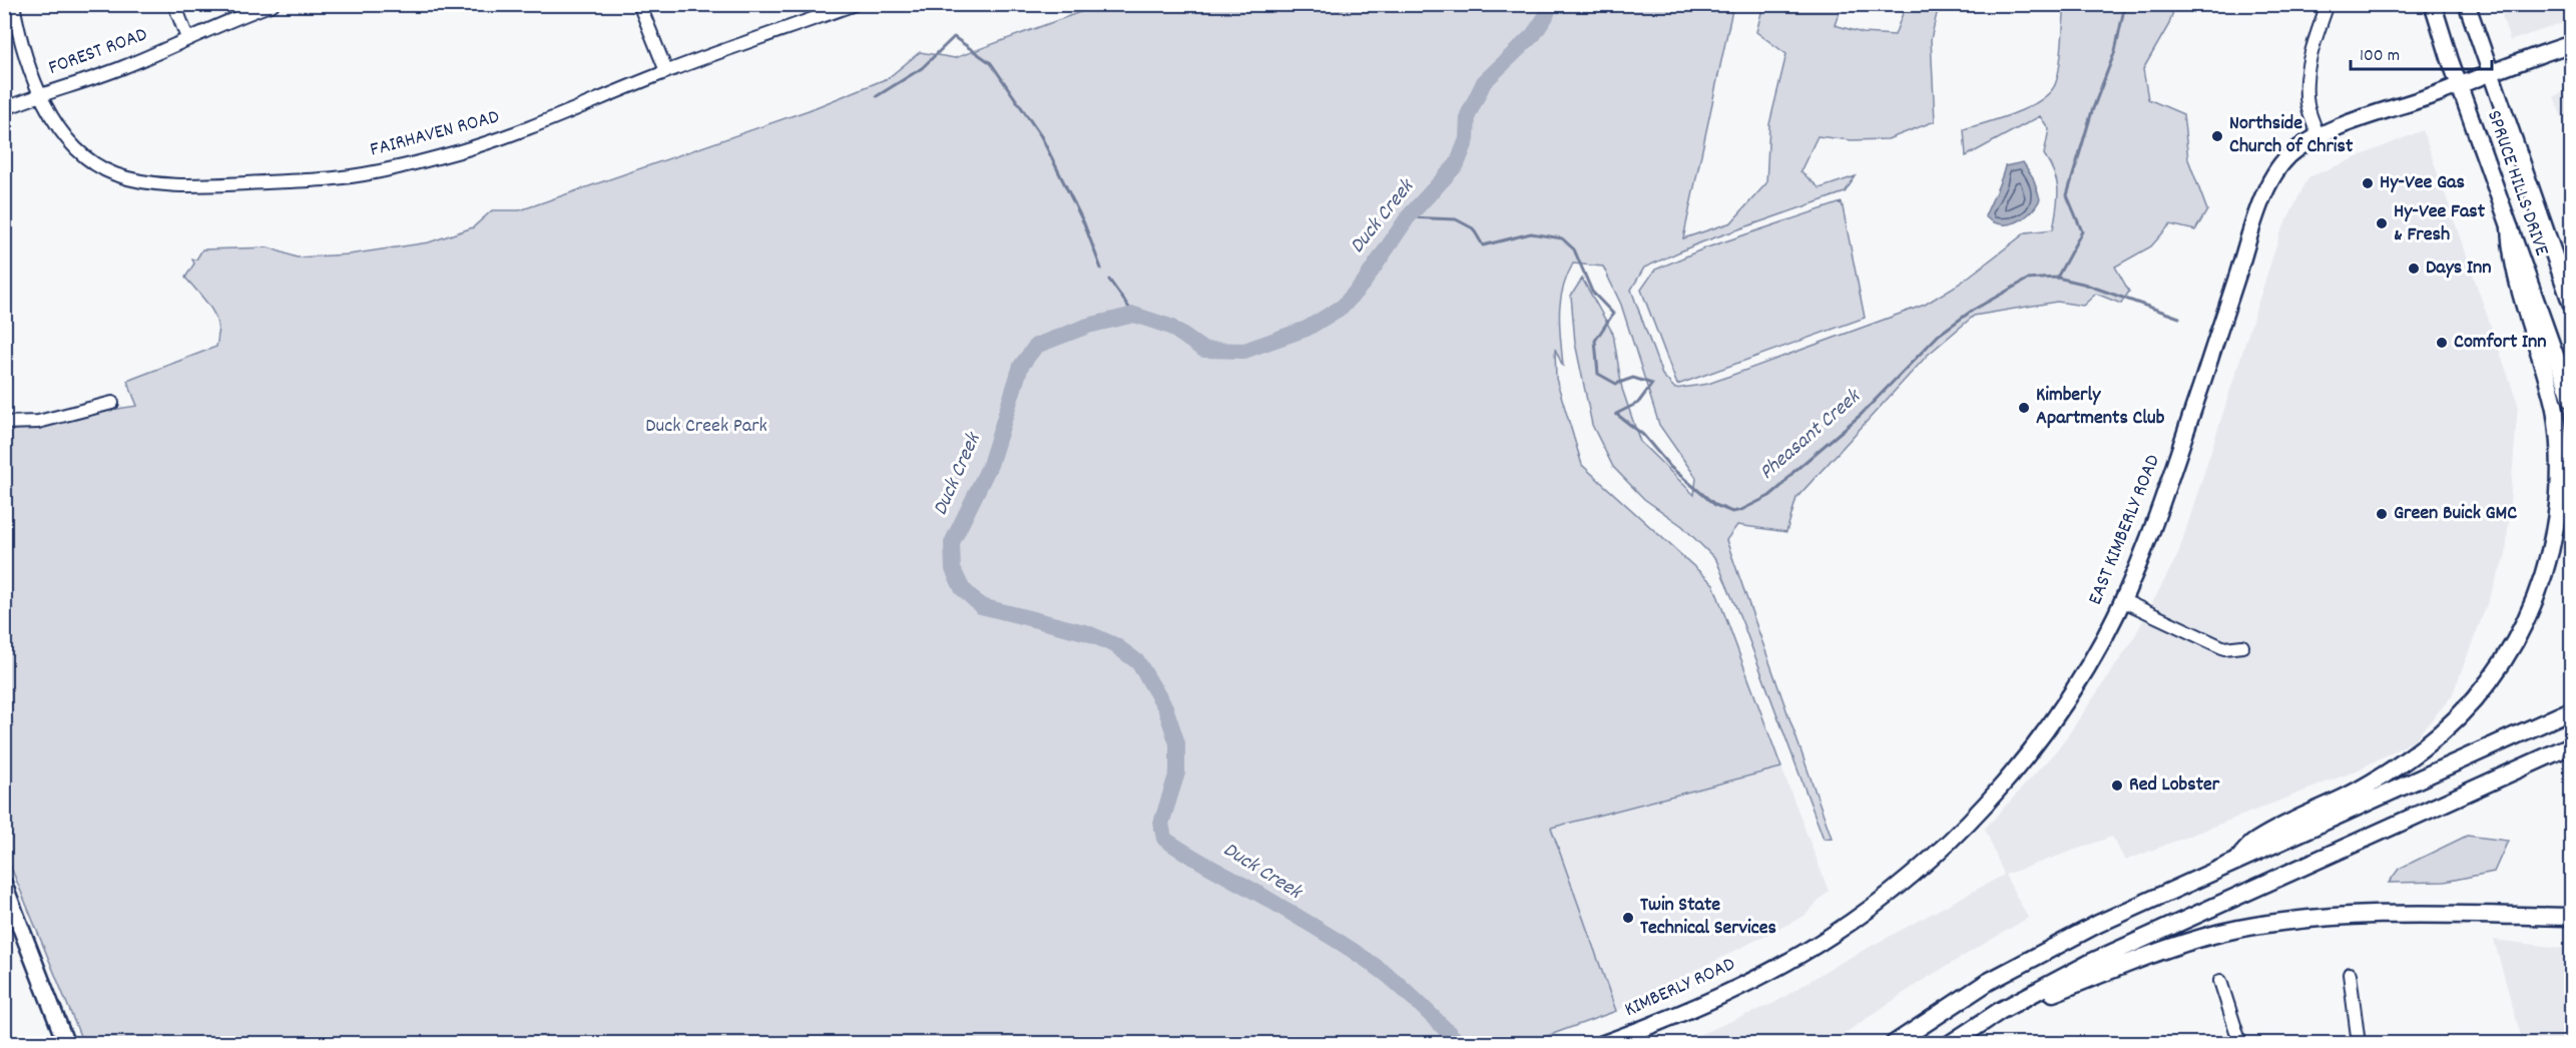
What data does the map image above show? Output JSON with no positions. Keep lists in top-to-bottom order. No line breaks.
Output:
{"streets":{"main road":["SPRUCE HILLS DRIVE","EAST KIMBERLY ROAD","KIMBERLY ROAD"],"street":["FOREST ROAD","FAIRHAVEN ROAD"]},"crossings":[["FOREST ROAD","FAIRHAVEN ROAD"],["SPRUCE HILLS DRIVE","EAST KIMBERLY ROAD"],["EAST KIMBERLY ROAD","KIMBERLY ROAD"]],"water":["Duck Creek","Pheasant Creek"],"parks":["Duck Creek Park"],"places":["Northside Church of Christ","Hy-Vee Gas","Hy-Vee Fast & Fresh","Days Inn","Comfort Inn","Kimberly Apartments Club","Green Buick GMC","Red Lobster","Twin State Technical Services"],"scale_bar":"100 m"}
